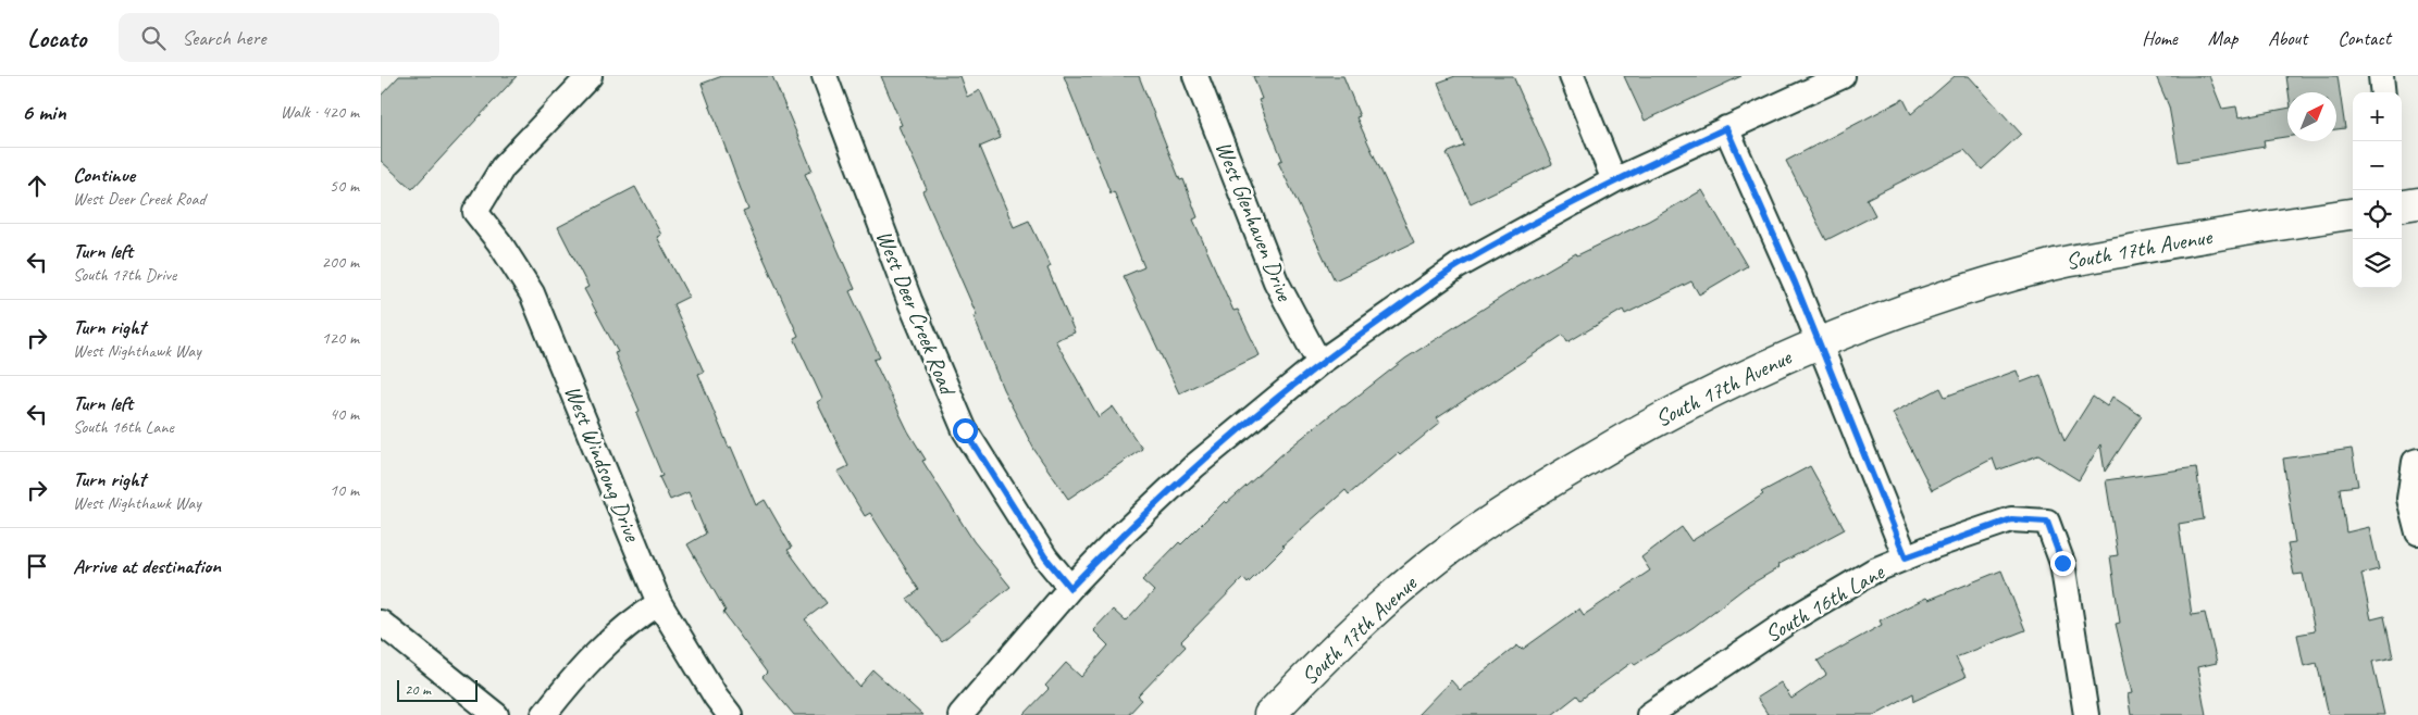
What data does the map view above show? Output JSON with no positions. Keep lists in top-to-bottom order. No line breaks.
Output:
{"streets":{"main road":["South 17th Avenue"],"street":["West Glenhaven Drive","West Deer Creek Road","West Windsong Drive","South 16th Lane"]},"scale_bar":"20 m","north":"top right","page":{"header":"Locato","search":"Search here","nav":["Home","Map","About","Contact"],"heading":["6 min","Walk · 420 m"],"map_buttons":["+","−"],"list":[["Continue","West Deer Creek Road","50 m"],["Turn left","South 17th Drive","200 m"],["Turn right","West Nighthawk Way","120 m"],["Turn left","South 16th Lane","40 m"],["Turn right","West Nighthawk Way","10 m"],"Arrive at destination"],"scale":"20 m"}}
